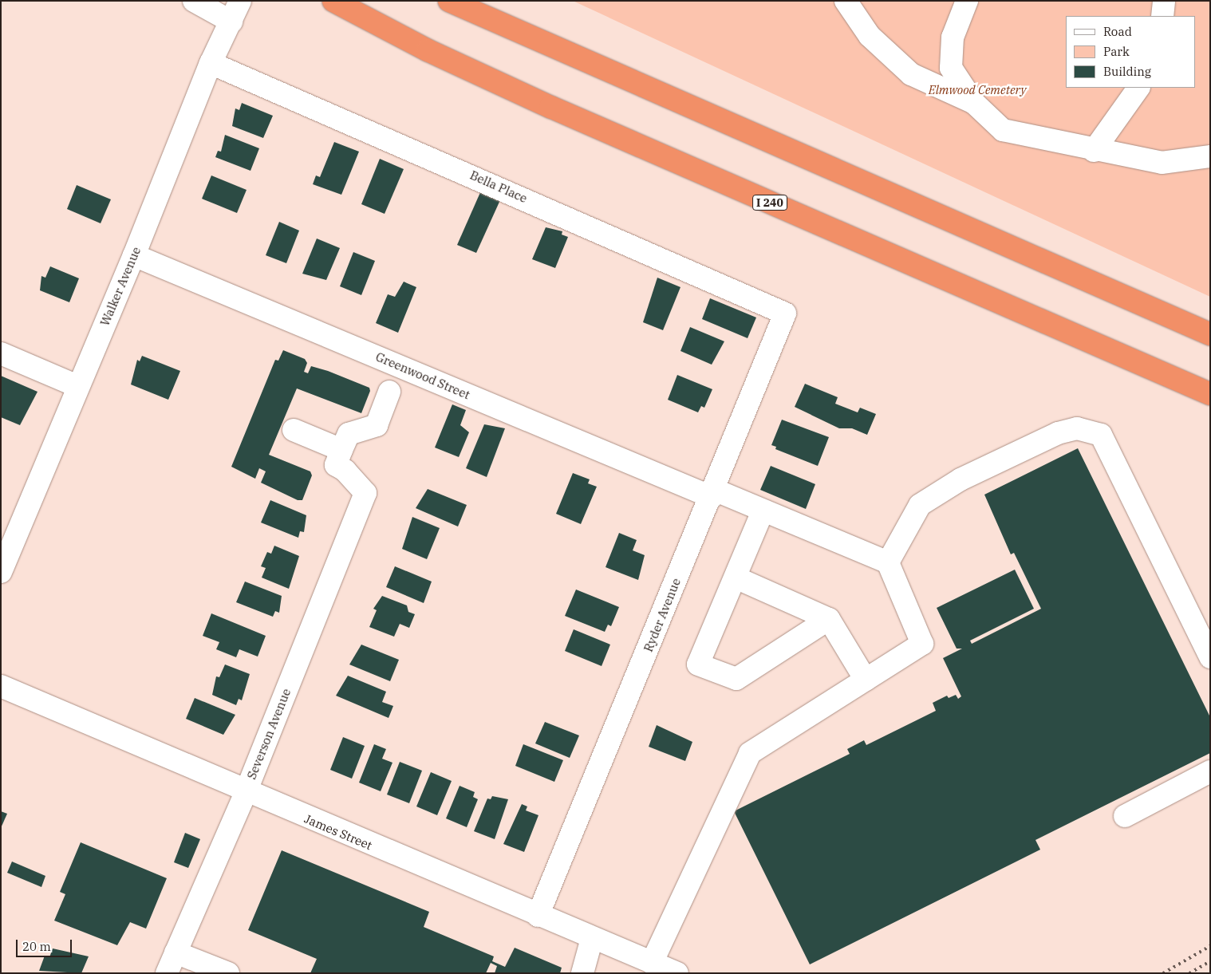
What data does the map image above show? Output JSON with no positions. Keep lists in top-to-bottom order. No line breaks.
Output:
{"streets":{"highway":["I 240"],"street":["Bella Place","Walker Avenue","Greenwood Street","Ryder Avenue","Severson Avenue","James Street"]},"crossings":[["Bella Place","Walker Avenue"],["Bella Place","Ryder Avenue"],["Walker Avenue","Greenwood Street"],["Greenwood Street","Ryder Avenue"],["Ryder Avenue","James Street"],["Severson Avenue","James Street"]],"parks":["Elmwood Cemetery"],"legend":["Road","Park","Building"],"scale_bar":"20 m"}
